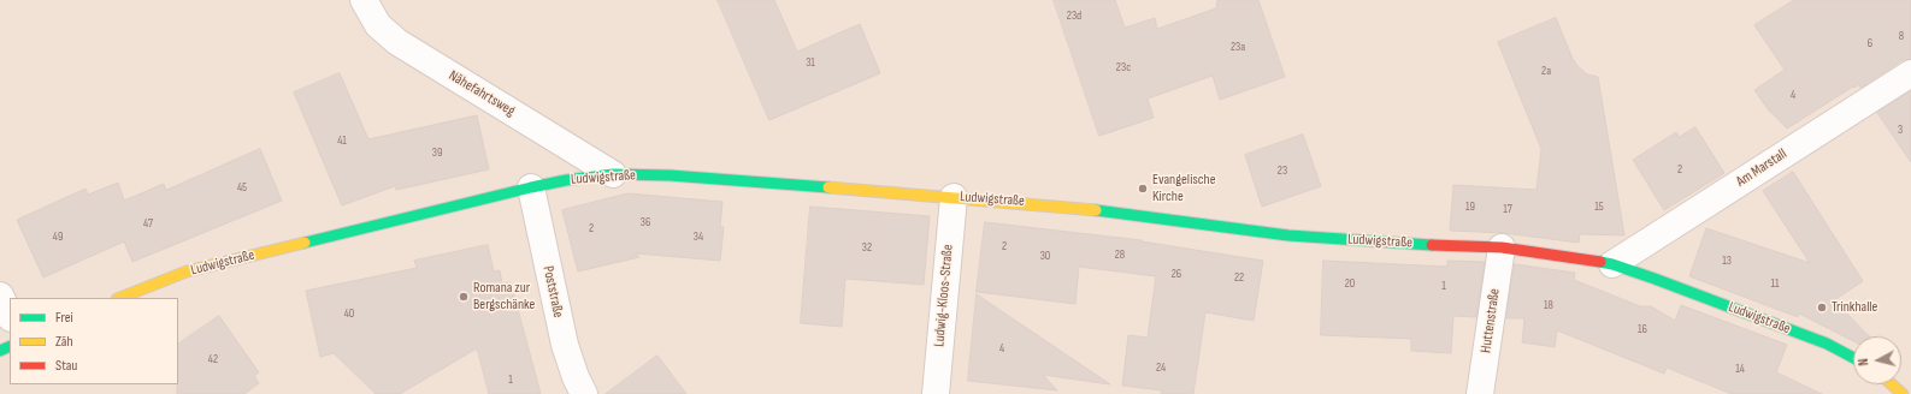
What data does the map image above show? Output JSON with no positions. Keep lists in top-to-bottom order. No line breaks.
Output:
{"streets":{"main road":["Ludwigstraße"],"street":["Nähefahrtsweg","Am Marstall","Poststraße","Ludwig-Kloos-Straße","Huttenstraße"]},"crossings":[["Nähefahrtsweg","Ludwigstraße"],["Am Marstall","Ludwigstraße"],["Ludwigstraße","Poststraße"],["Ludwigstraße","Ludwig-Kloos-Straße"],["Ludwigstraße","Huttenstraße"]],"places":["Evangelische Kirche","Romana zur Bergschänke","Trinkhalle"],"house_numbers":["23d","8","6","23a","31","23c","2a","4","3","41","39","2","23","45","19","15","17","36","47","2","49","34","2","32","28","30","13","26","22","20","11","1","18","40","16","4","42","24","14","1"],"legend":["Frei","Zäh","Stau"],"north":"left"}
